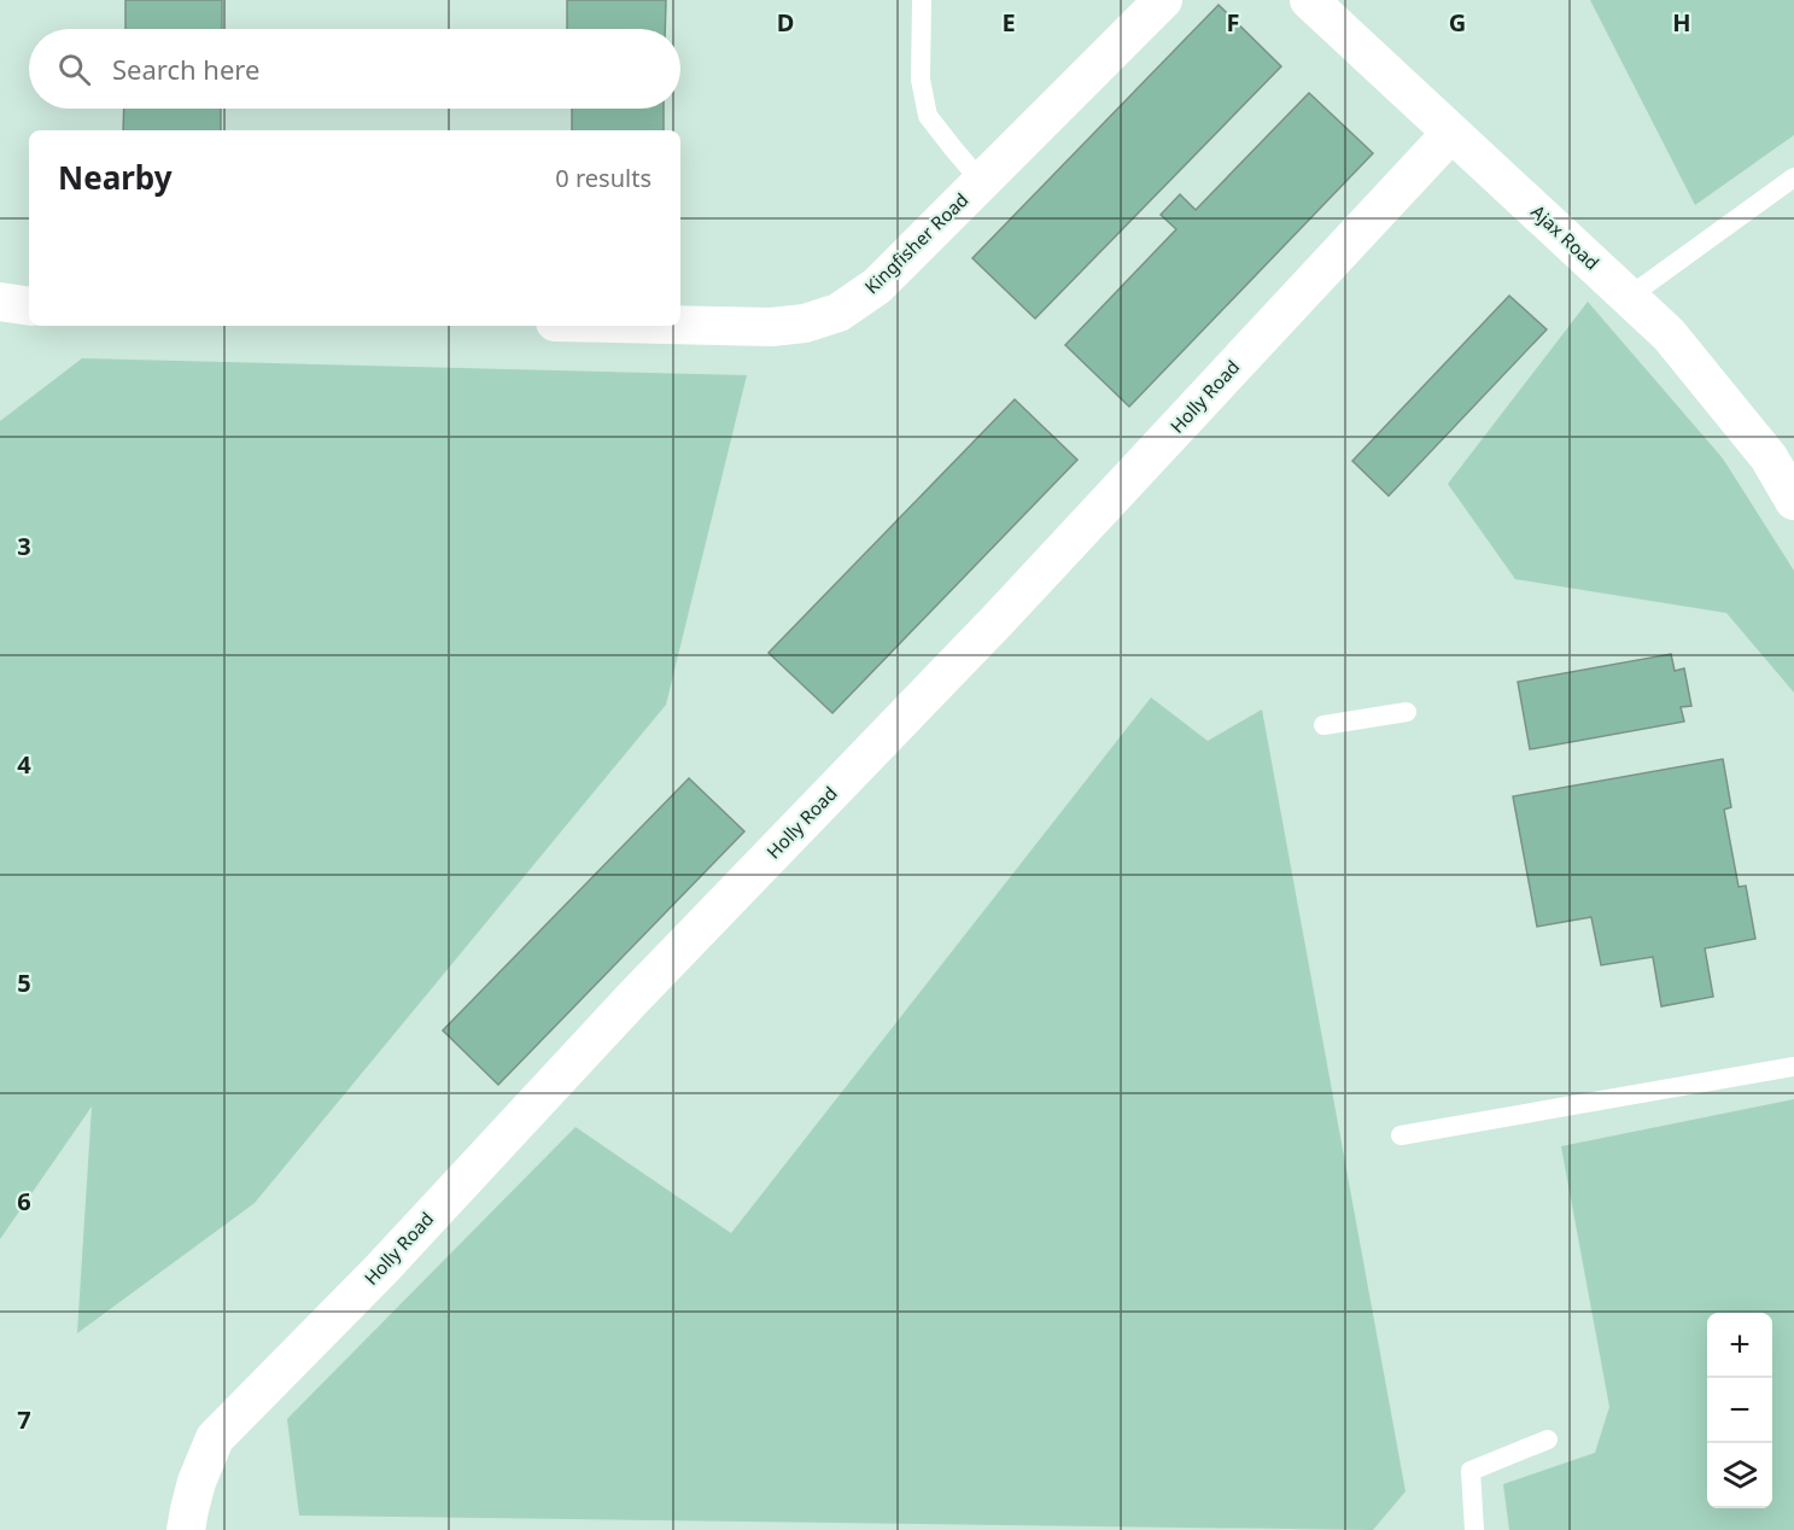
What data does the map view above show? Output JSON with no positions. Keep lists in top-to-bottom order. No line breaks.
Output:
{"streets":{"street":["Ajax Road","Kingfisher Road","Holly Road"]},"crossings":[["Ajax Road","Holly Road"]],"page":{"search":"Search here","heading":["Nearby","0 results"],"map_buttons":["+","−"]},"grid":{"columns":["D","E","F","G","H"],"rows":["3","4","5","6","7"]}}
